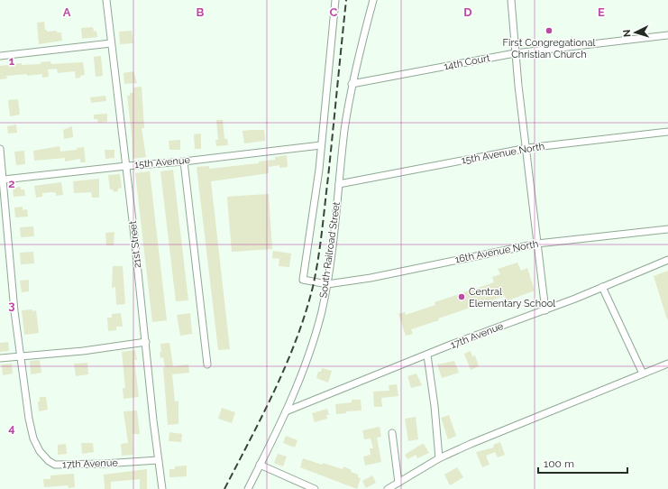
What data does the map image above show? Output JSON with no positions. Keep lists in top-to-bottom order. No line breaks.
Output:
{"streets":{"street":["14th Court","15th Avenue North","15th Avenue","21st Street","South Railroad Street","16th Avenue North","17th Avenue"]},"crossings":[["14th Court","South Railroad Street"],["15th Avenue North","South Railroad Street"],["15th Avenue","21st Street"],["15th Avenue","16th Avenue North"],["15th Avenue","17th Avenue"],["21st Street","17th Avenue"],["South Railroad Street","16th Avenue North"],["South Railroad Street","17th Avenue"]],"places":["First Congregational Christian Church","Central Elementary School"],"scale_bar":"100 m","north":"left","grid":{"columns":["A","B","C","D","E"],"rows":["1","2","3","4"]}}
